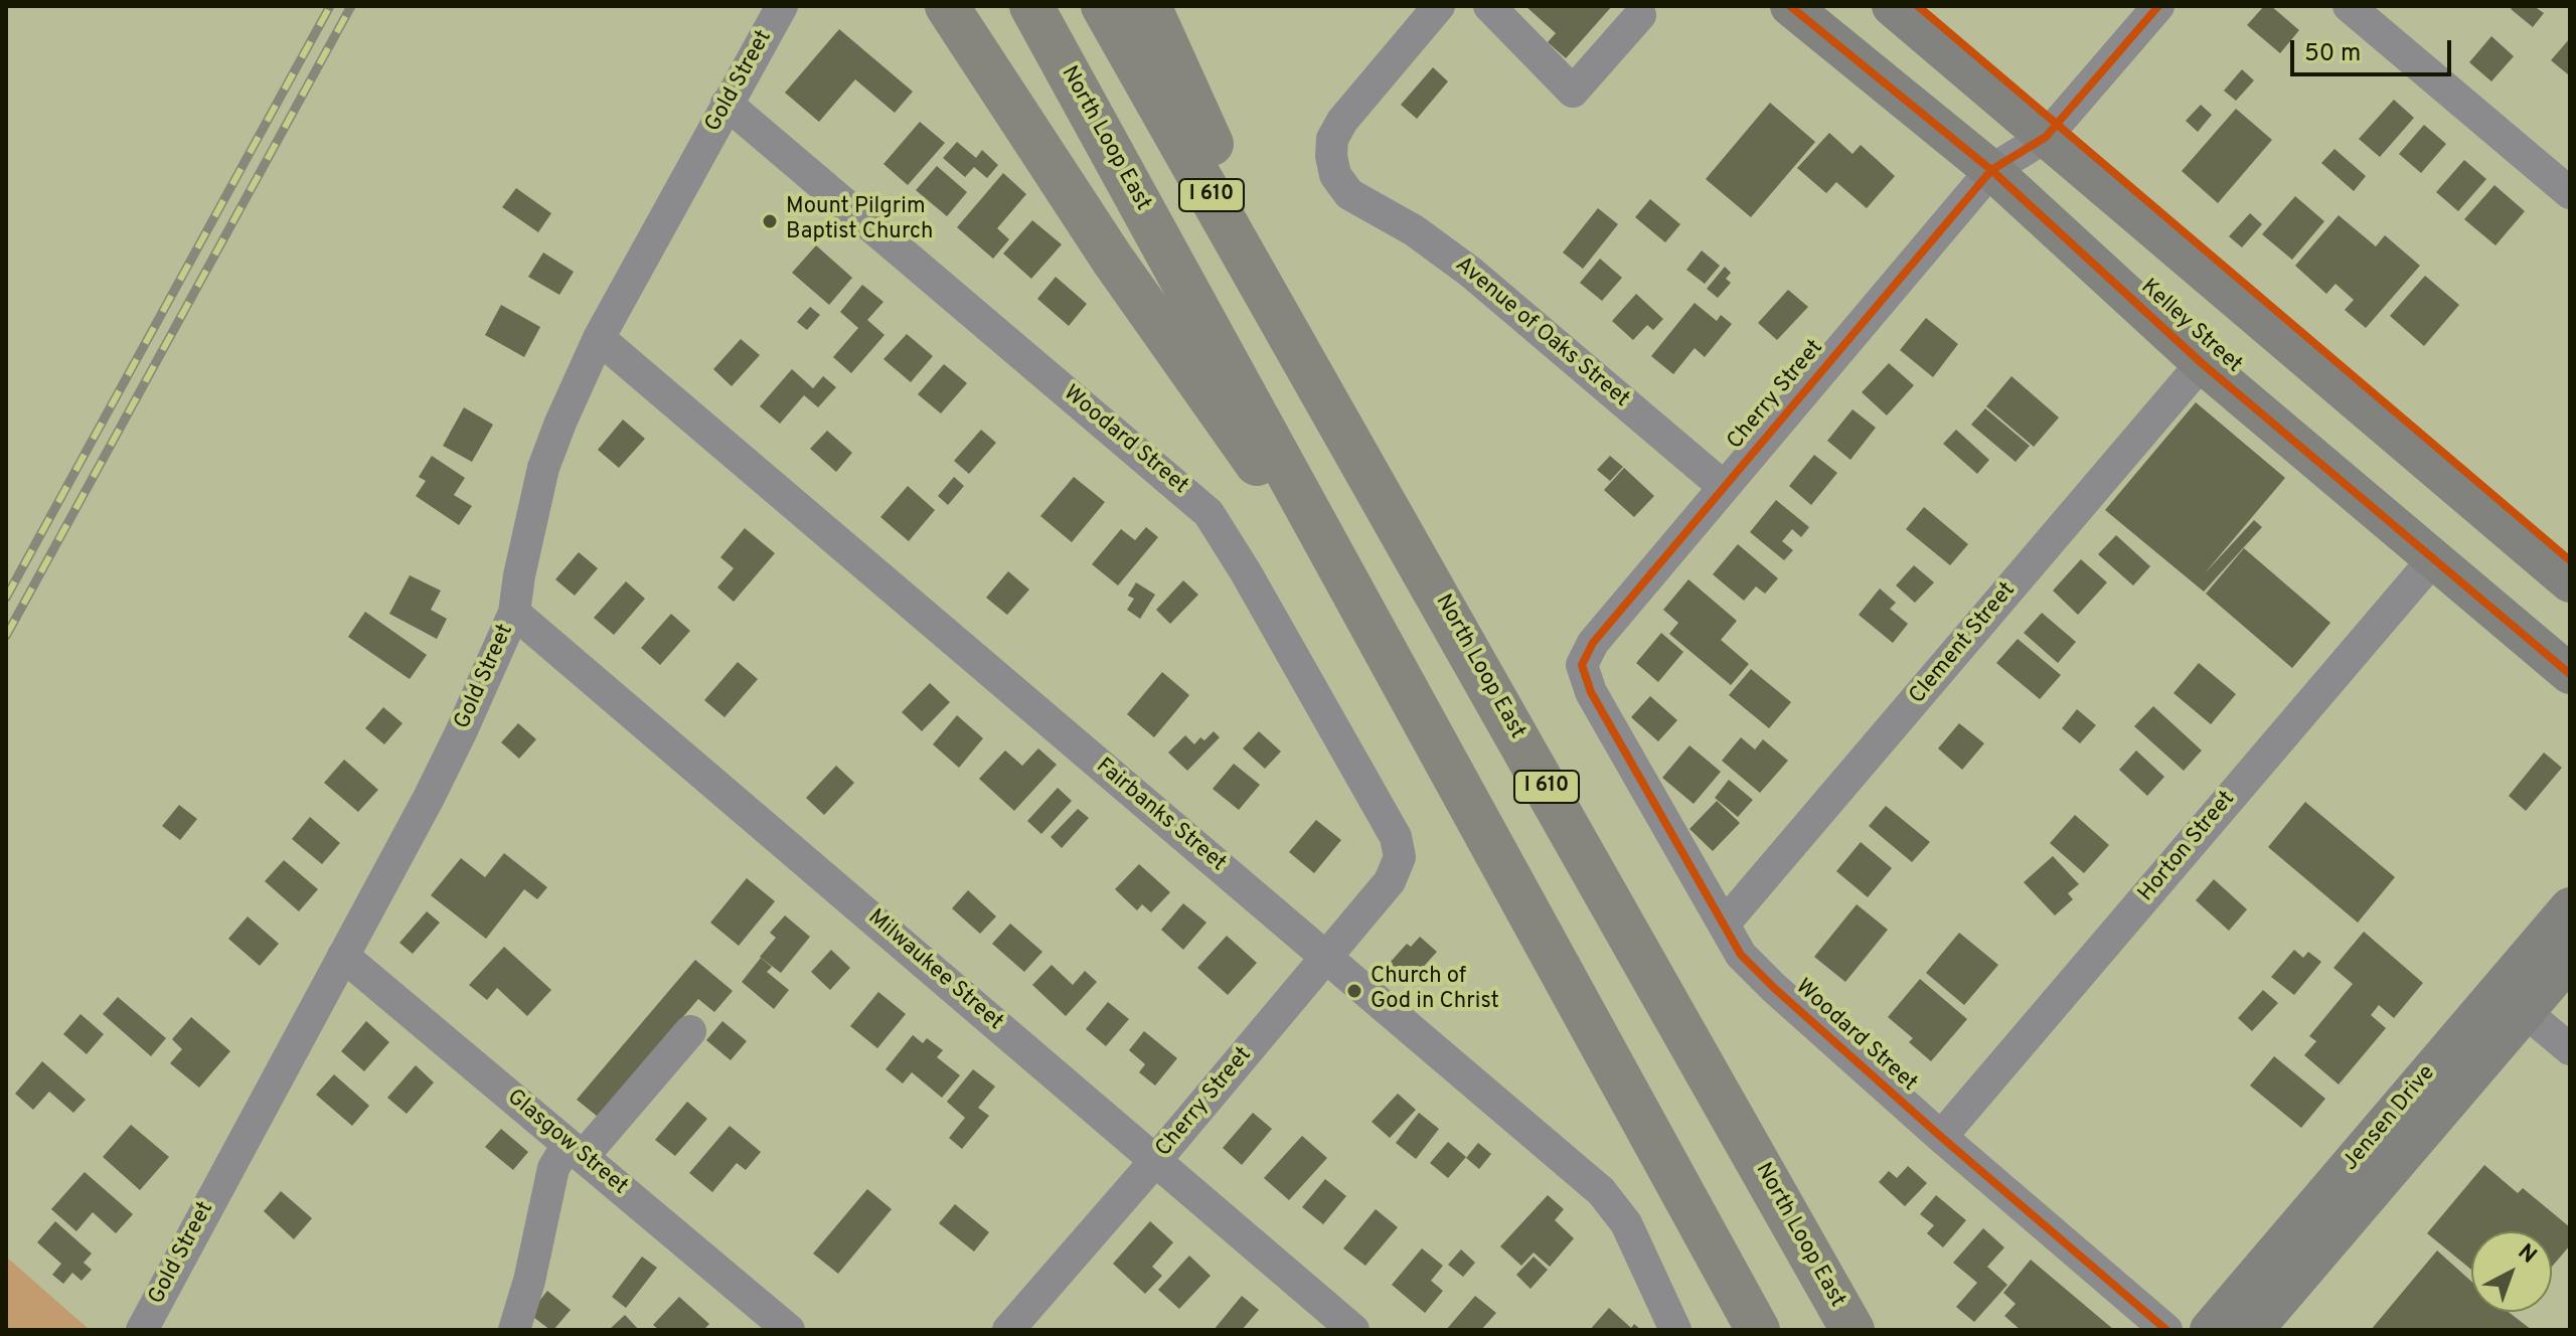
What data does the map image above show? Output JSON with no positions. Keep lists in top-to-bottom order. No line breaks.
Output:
{"streets":{"highway":["North Loop East","I 610"],"main road":["Kelley Street","Jensen Drive"],"street":["Gold Street","Avenue of Oaks Street","Cherry Street","Woodard Street","Clement Street","Fairbanks Street","Horton Street","Milwaukee Street","Glasgow Street"]},"crossings":[["Gold Street","Woodard Street"],["Gold Street","Fairbanks Street"],["Gold Street","Milwaukee Street"],["Gold Street","Glasgow Street"],["Kelley Street","Cherry Street"],["Kelley Street","Clement Street"],["Kelley Street","Horton Street"],["Avenue of Oaks Street","Cherry Street"],["Cherry Street","Woodard Street"],["Cherry Street","Fairbanks Street"],["Cherry Street","Milwaukee Street"],["Woodard Street","Clement Street"],["Woodard Street","Horton Street"]],"places":["Mount Pilgrim Baptist Church","Church of God in Christ"],"scale_bar":"50 m","north":"top right"}
